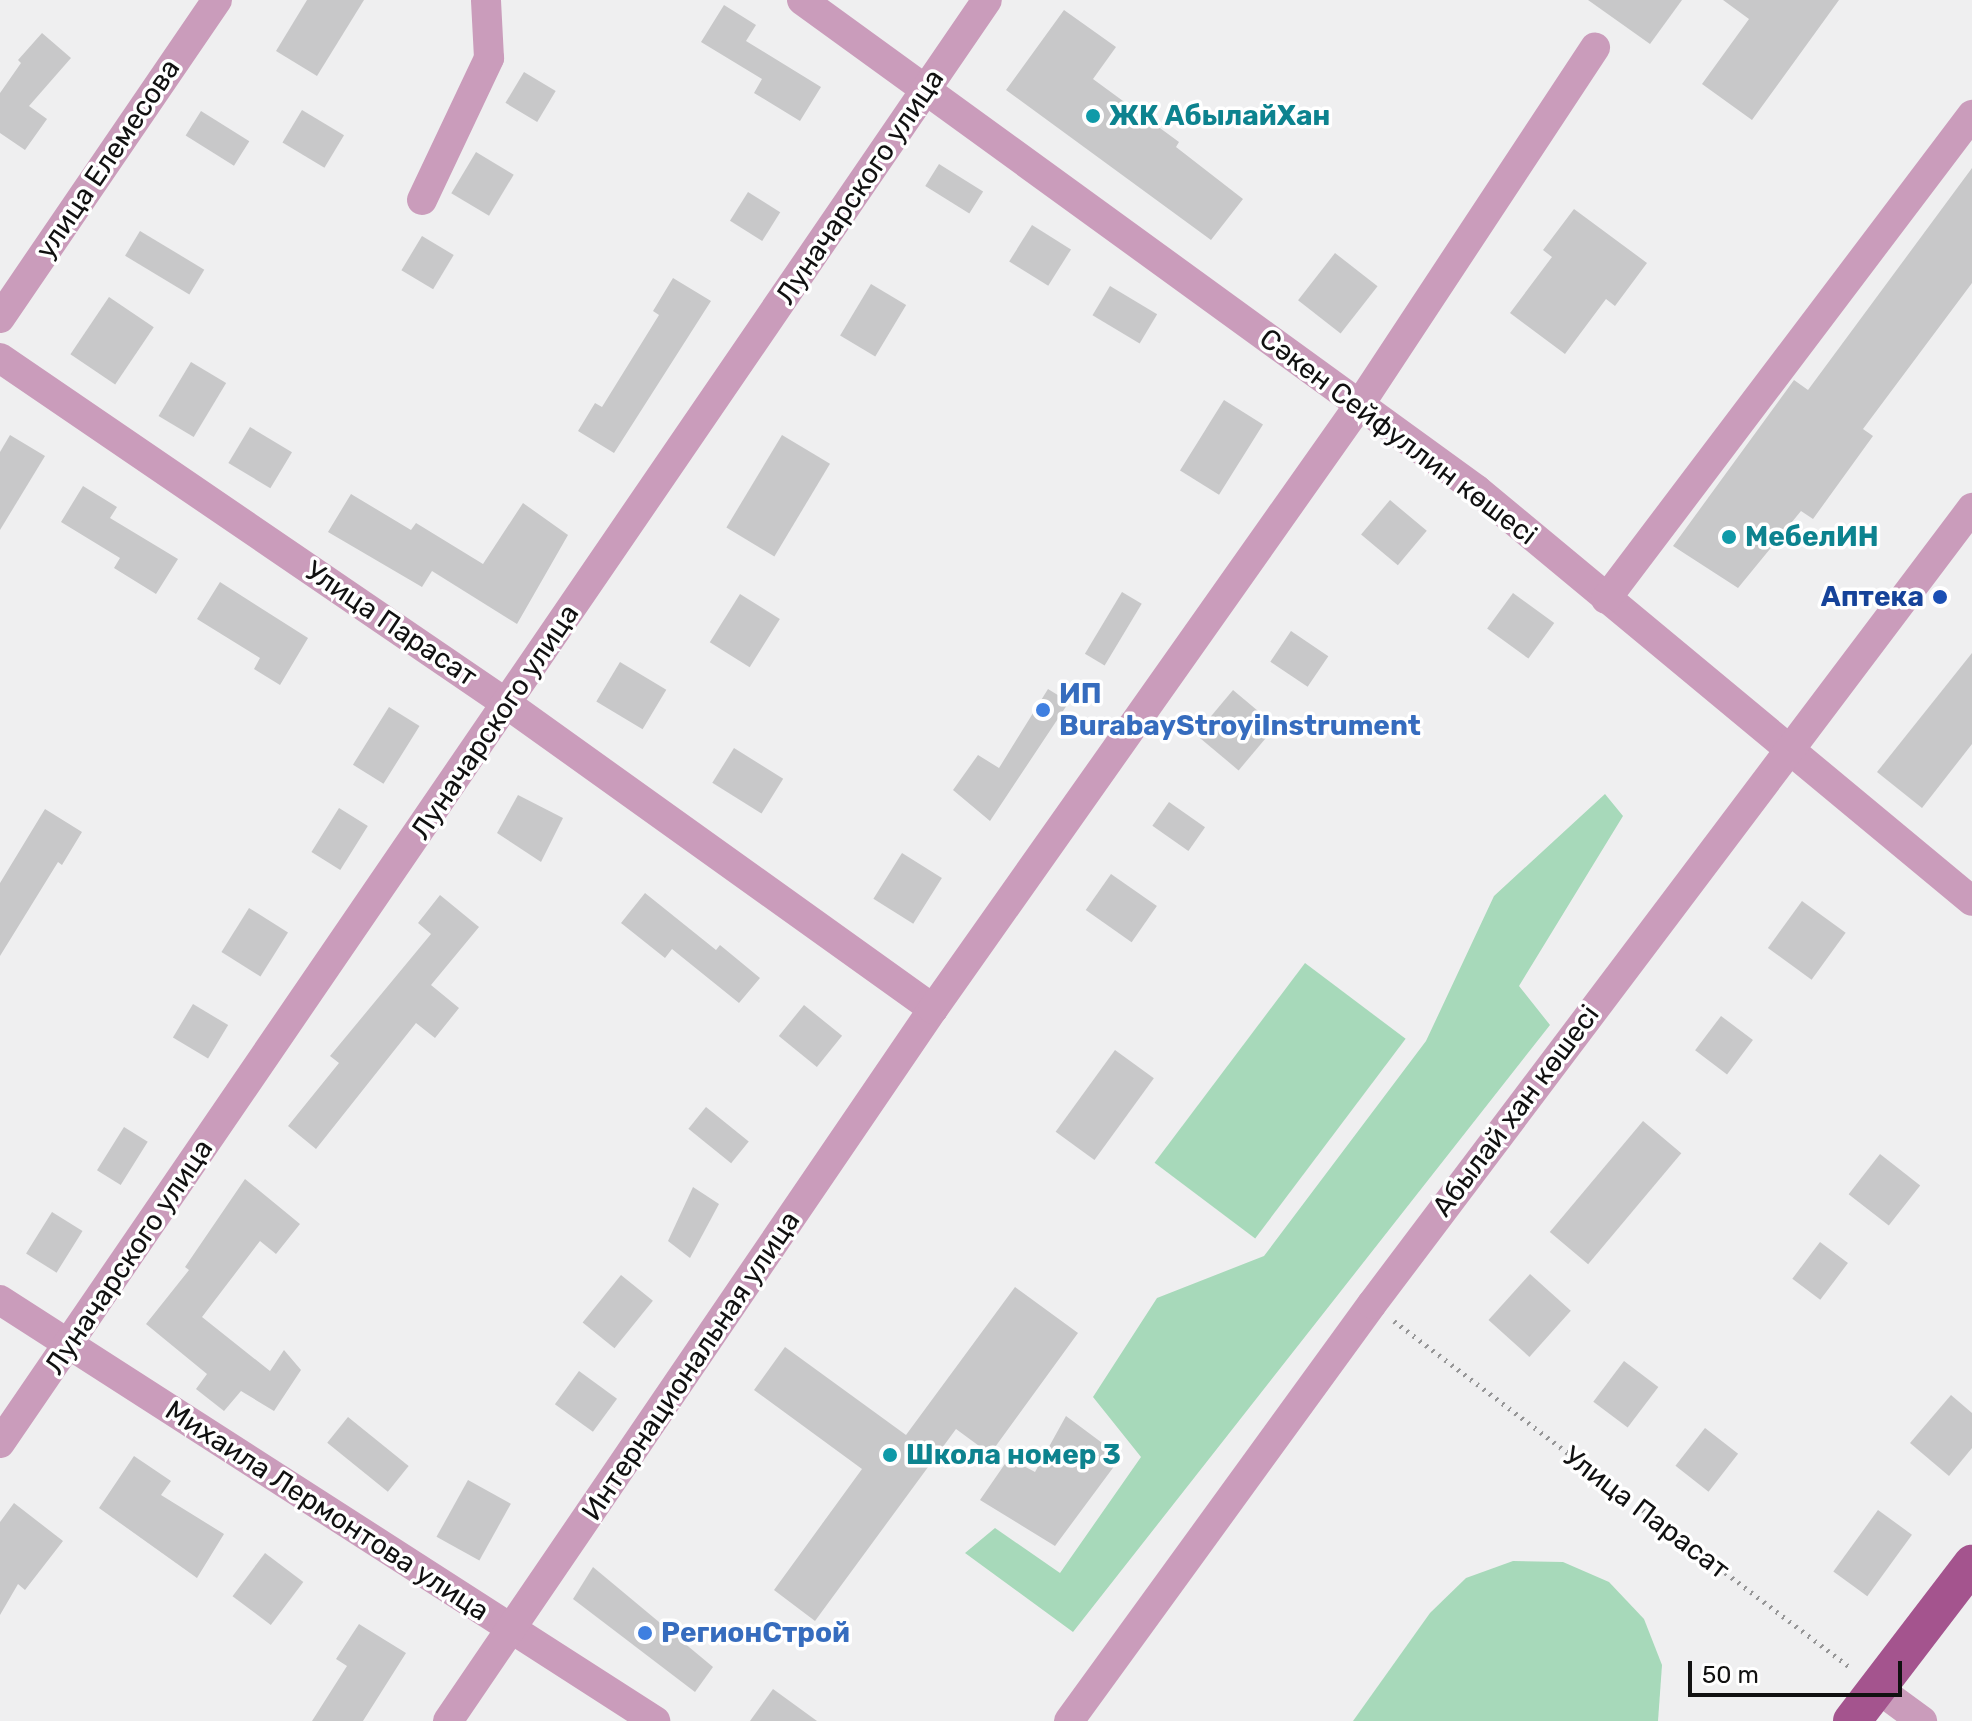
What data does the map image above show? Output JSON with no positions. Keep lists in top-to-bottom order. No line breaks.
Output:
{"streets":{"street":["улица Елемесова","Луначарского улица","Сәкен Сейфуллин көшесі","Улица Парасат","Абылай хан көшесі","Интернациональная улица","Михаила Лермонтова улица"]},"crossings":[["Луначарского улица","Сәкен Сейфуллин көшесі"],["Луначарского улица","Улица Парасат"],["Луначарского улица","Михаила Лермонтова улица"],["Сәкен Сейфуллин көшесі","Абылай хан көшесі"],["Сәкен Сейфуллин көшесі","Интернациональная улица"],["Улица Парасат","Абылай хан көшесі"],["Улица Парасат","Интернациональная улица"],["Интернациональная улица","Михаила Лермонтова улица"]],"places":["ЖК АбылайХан","МебелИН","Аптека","ИП BurabayStroyiInstrument","Школа номер 3","РегионСтрой"],"scale_bar":"50 m"}
